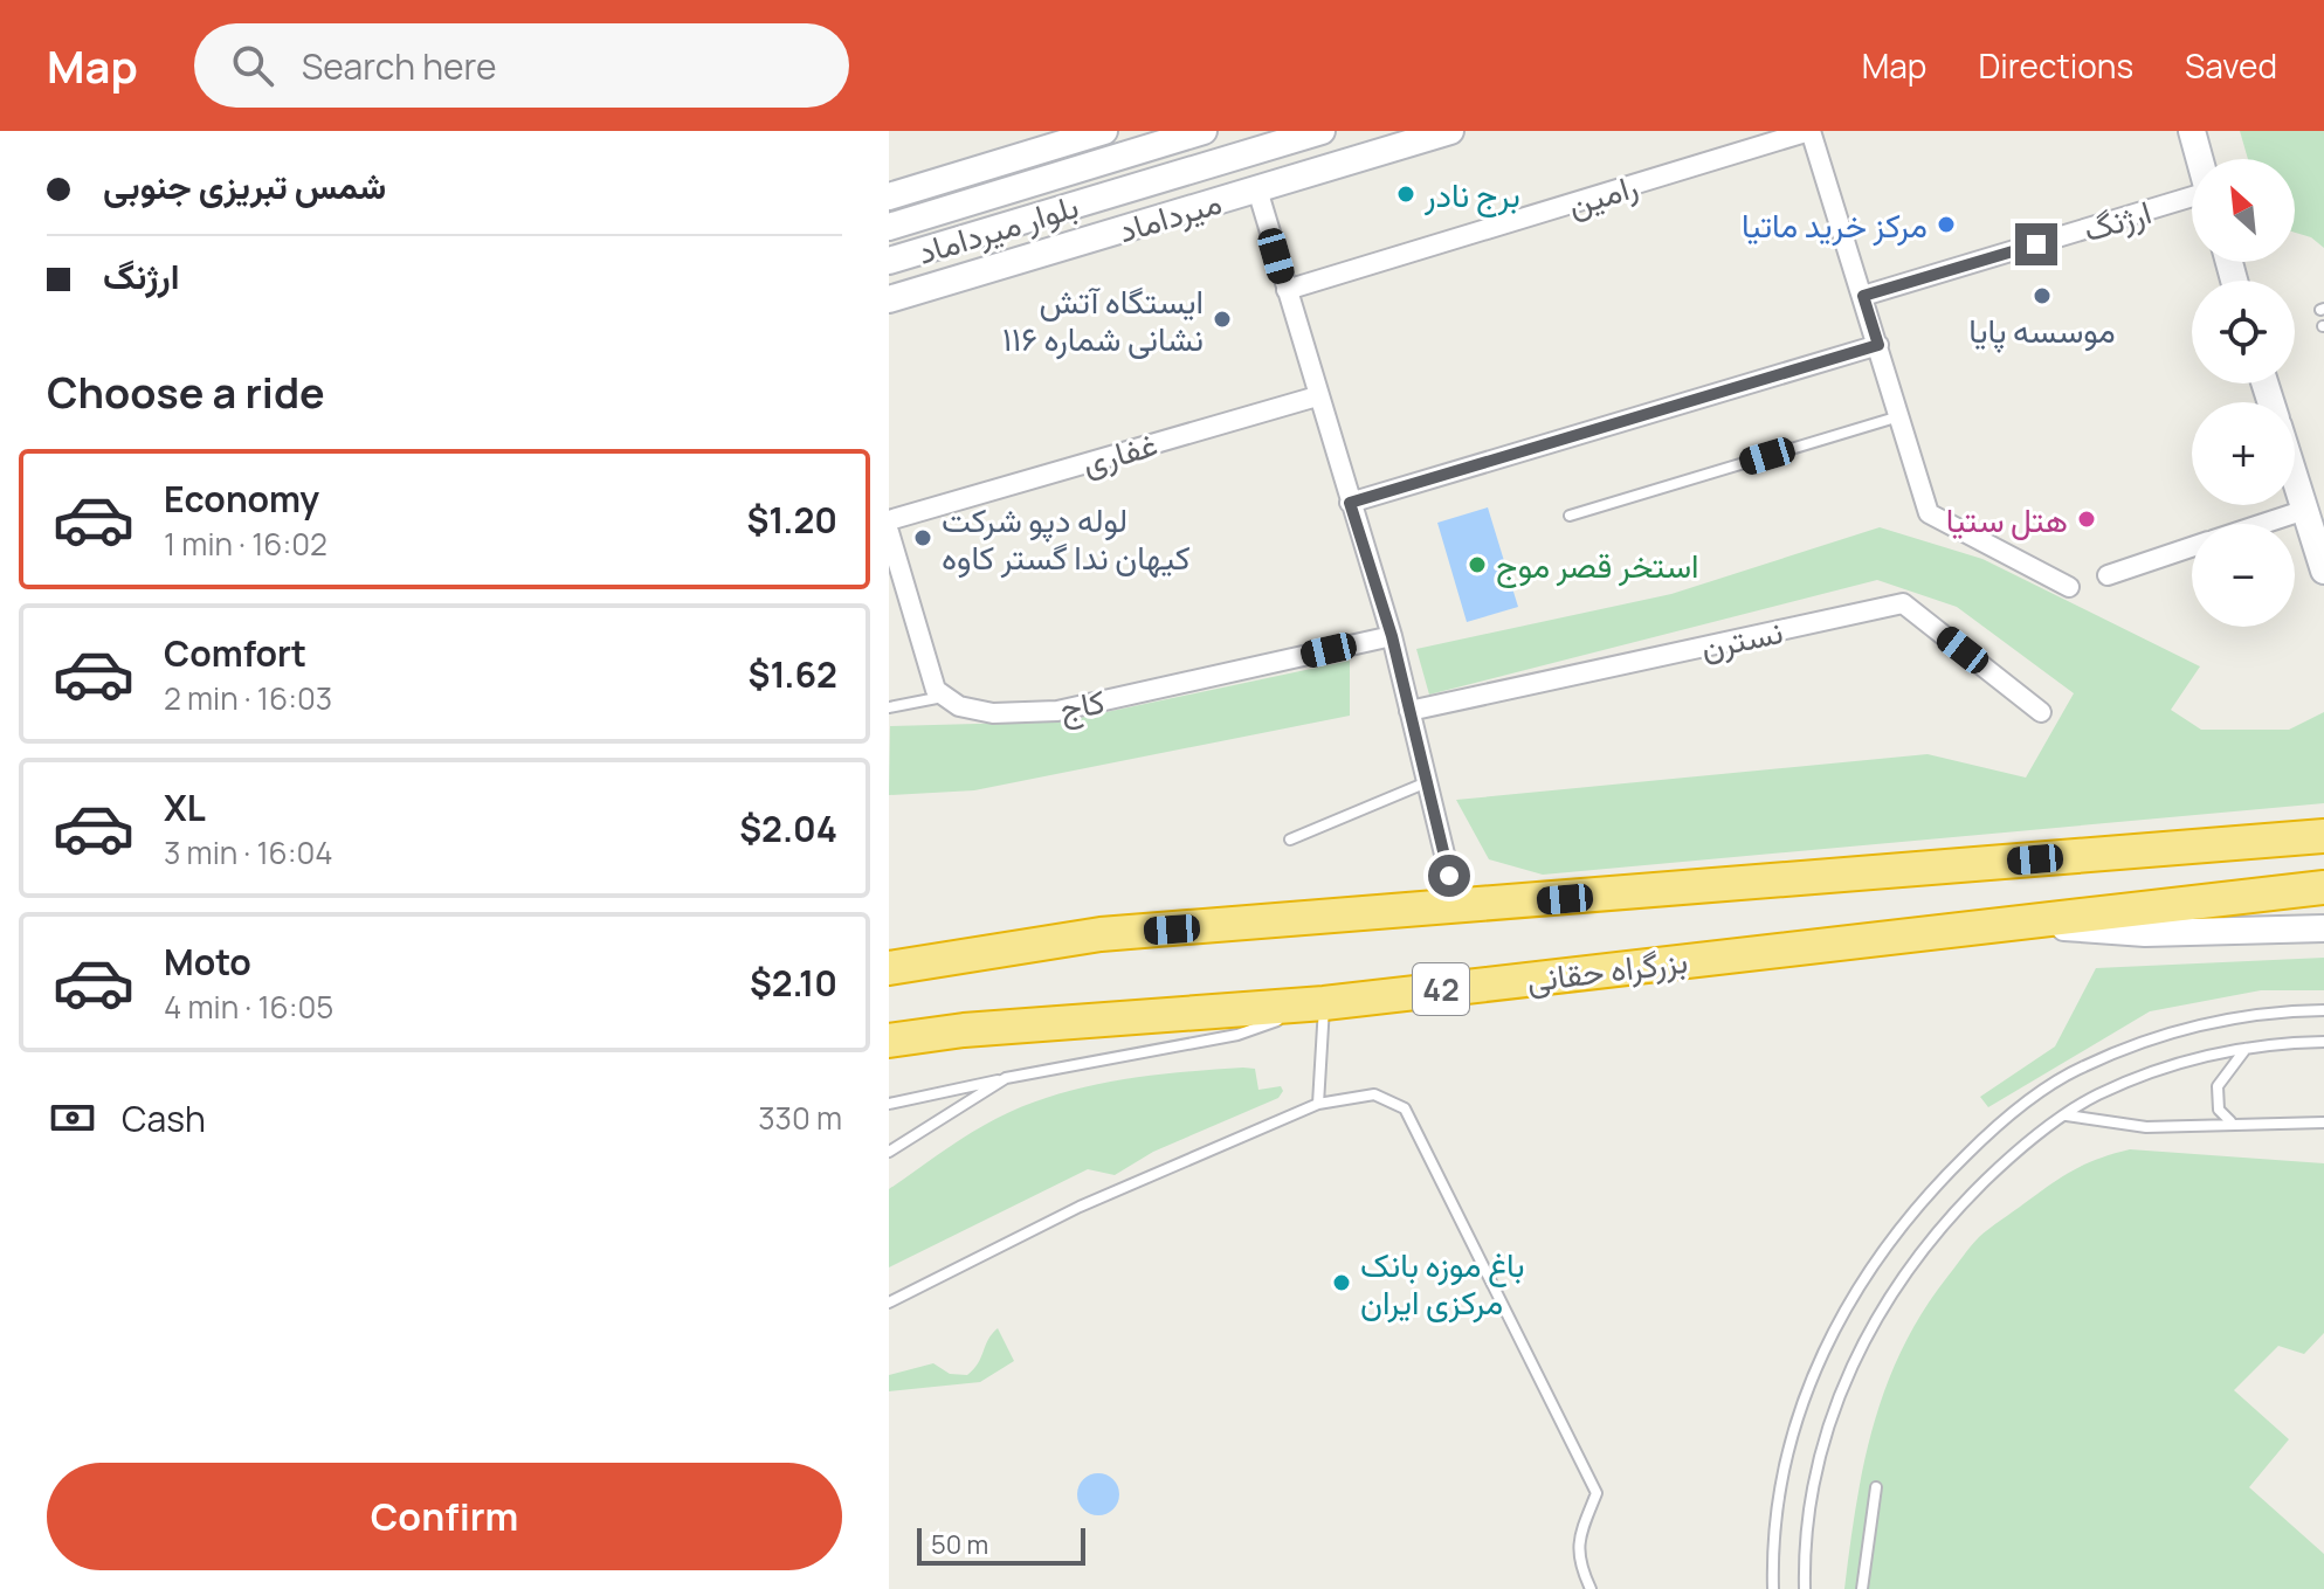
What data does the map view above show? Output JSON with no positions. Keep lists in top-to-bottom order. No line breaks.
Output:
{"streets":{"highway":["بزرگراه حقانی","42"],"main road":["میرداماد","بلوار میرداماد"],"street":["رامین","ارژنگ","غفارى","نسترن","کاج"]},"places":["برج نادر","مرکز خرید ماتیا","موسسه پایا","ایستگاه آتش نشانی شماره ۱۱۶","هتل ستیا","لوله دپو شرکت کیهان ندا گستر کاوه","استخر قصر موج","باغ موزه بانک مرکزی ایران"],"scale_bar":"50 m","north":"top left","page":{"header":"Map","search":"Search here","nav":["Map","Directions","Saved"],"banner":["شمس تبریزی جنوبی","ارژنگ"],"map_buttons":["+","−"],"heading":"Choose a ride","list":[{"name":"Economy","note":"1 min · 16:02","value":"$1.20"},{"name":"Comfort","note":"2 min · 16:03","value":"$1.62"},{"name":"XL","note":"3 min · 16:04","value":"$2.04"},{"name":"Moto","note":"4 min · 16:05","value":"$2.10"}],"pay":["Cash","330 m"],"buttons":"Confirm","scale":"50 m"}}
